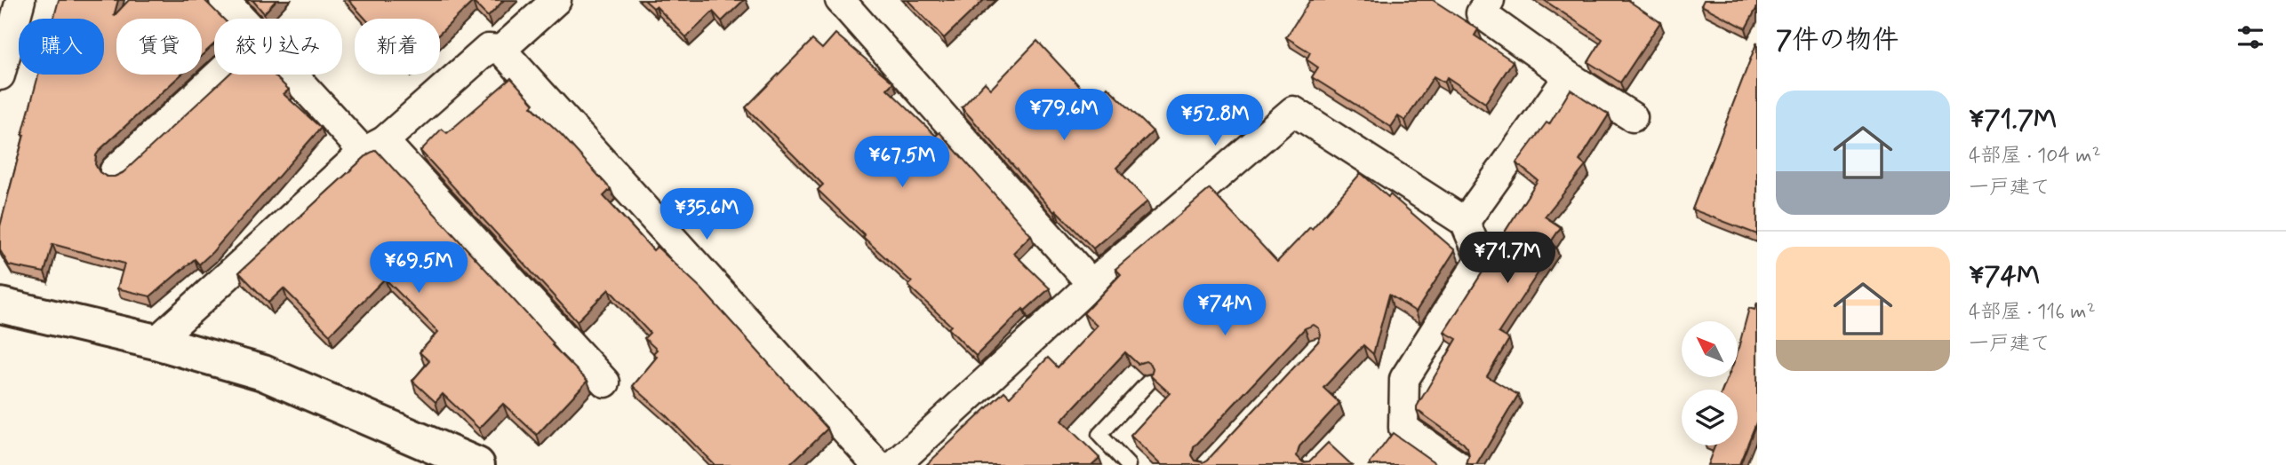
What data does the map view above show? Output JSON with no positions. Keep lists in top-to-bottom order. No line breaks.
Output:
{"north":"top left","page":{"heading":"7件の物件","chip":["購入","賃貸","絞り込み","新着"],"list":[{"name":"¥71.7M","note":"4部屋 · 104 m² · 一戸建て"},{"name":"¥74M","note":"4部屋 · 116 m² · 一戸建て"}],"price":["¥79.6M","¥52.8M","¥67.5M","¥35.6M","¥71.7M","¥69.5M","¥74M"]}}
